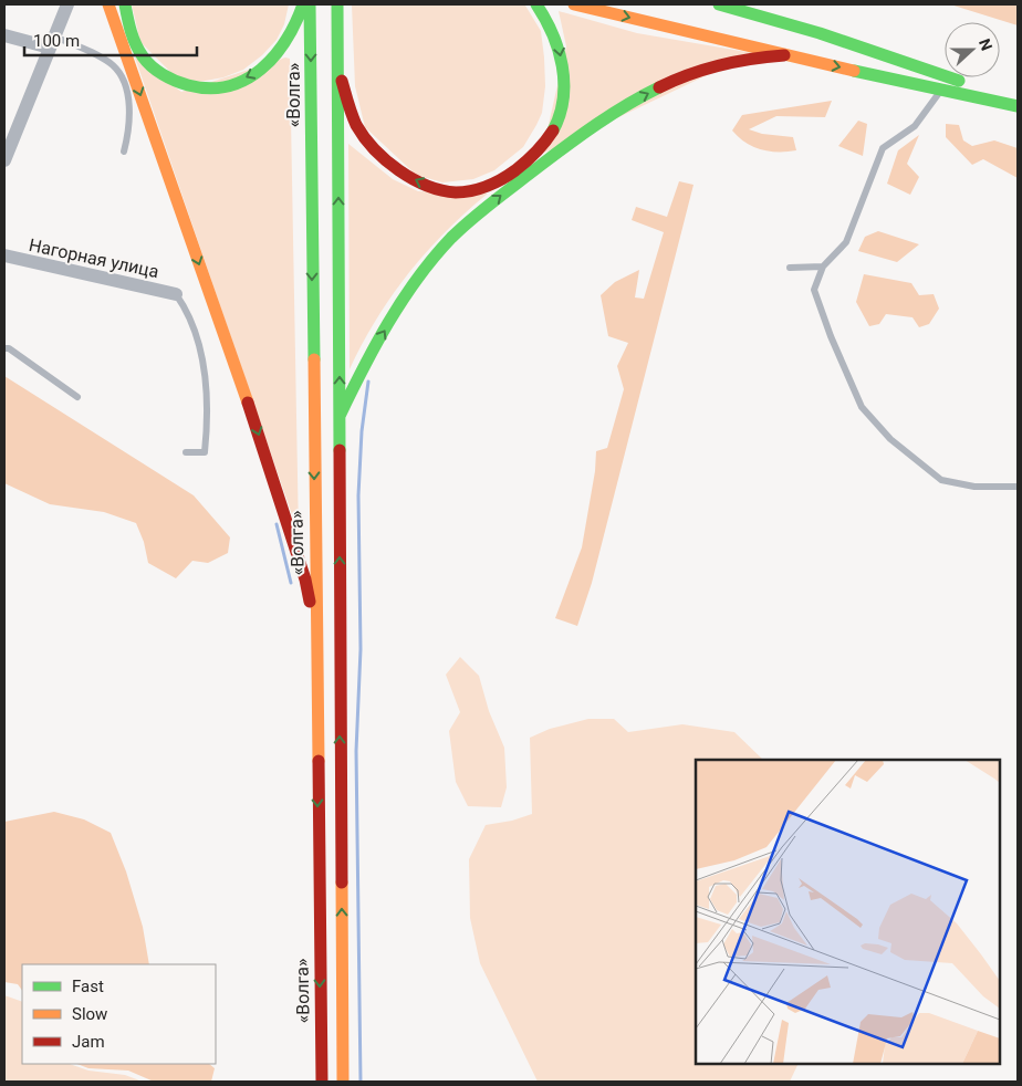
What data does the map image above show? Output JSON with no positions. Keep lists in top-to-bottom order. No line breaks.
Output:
{"streets":{"main road":["«Волга»"],"street":["Нагорная улица"]},"legend":["Fast","Slow","Jam"],"scale_bar":"100 m","north":"right"}
